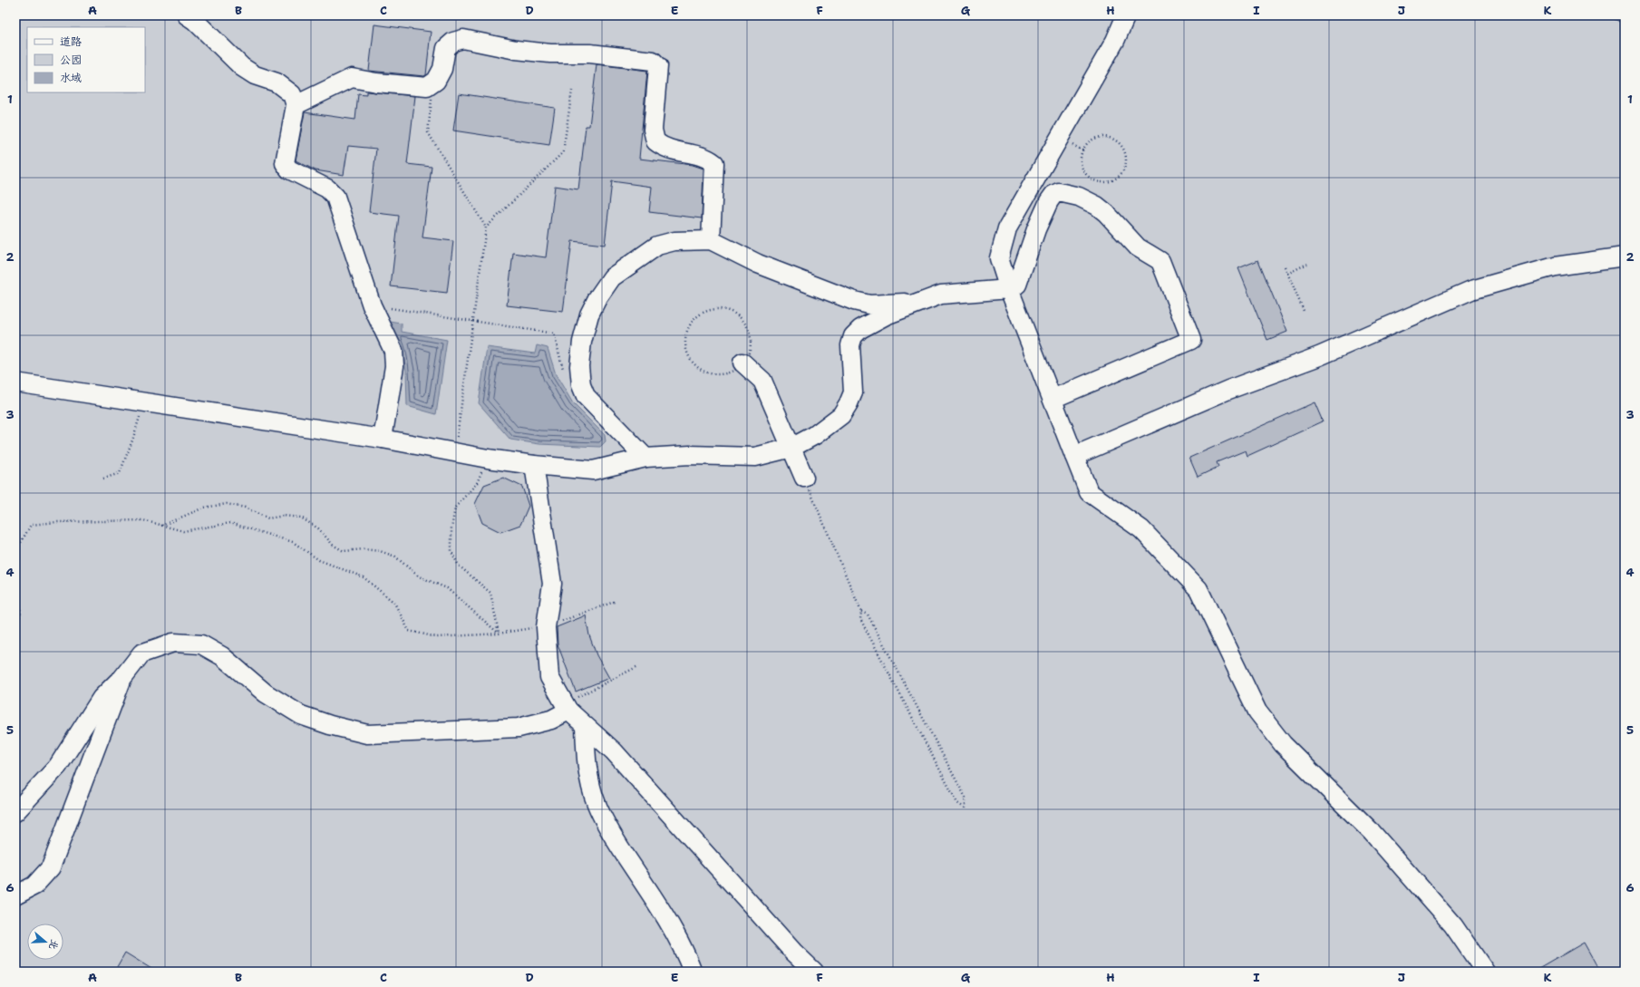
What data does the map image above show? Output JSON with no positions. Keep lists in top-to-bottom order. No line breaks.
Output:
{"legend":["道路","公园","水域"],"north":"right","grid":{"columns":["A","B","C","D","E","F","G","H","I","J","K"],"rows":["1","2","3","4","5","6"]}}
